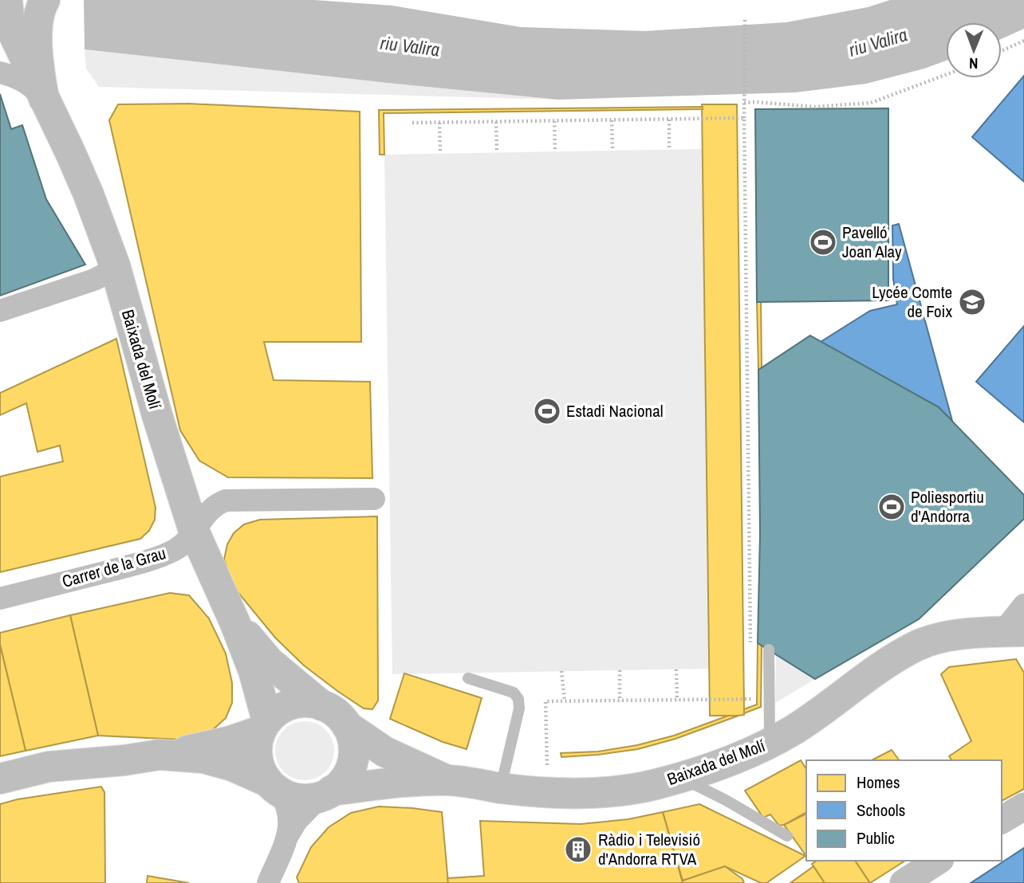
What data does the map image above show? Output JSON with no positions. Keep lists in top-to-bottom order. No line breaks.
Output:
{"streets":{"main road":["Baixada del Molí"],"street":["Carrer de la Grau"]},"crossings":[["Baixada del Molí","Carrer de la Grau"]],"water":["riu Valira"],"places":{"sports":["Pavelló Joan Alay","Estadi Nacional","Poliesportiu d'Andorra"],"school or university":["Lycée Comte de Foix"],"building":["Ràdio i Televisió d'Andorra RTVA"]},"legend":["Homes","Schools","Public"],"north":"bottom"}
